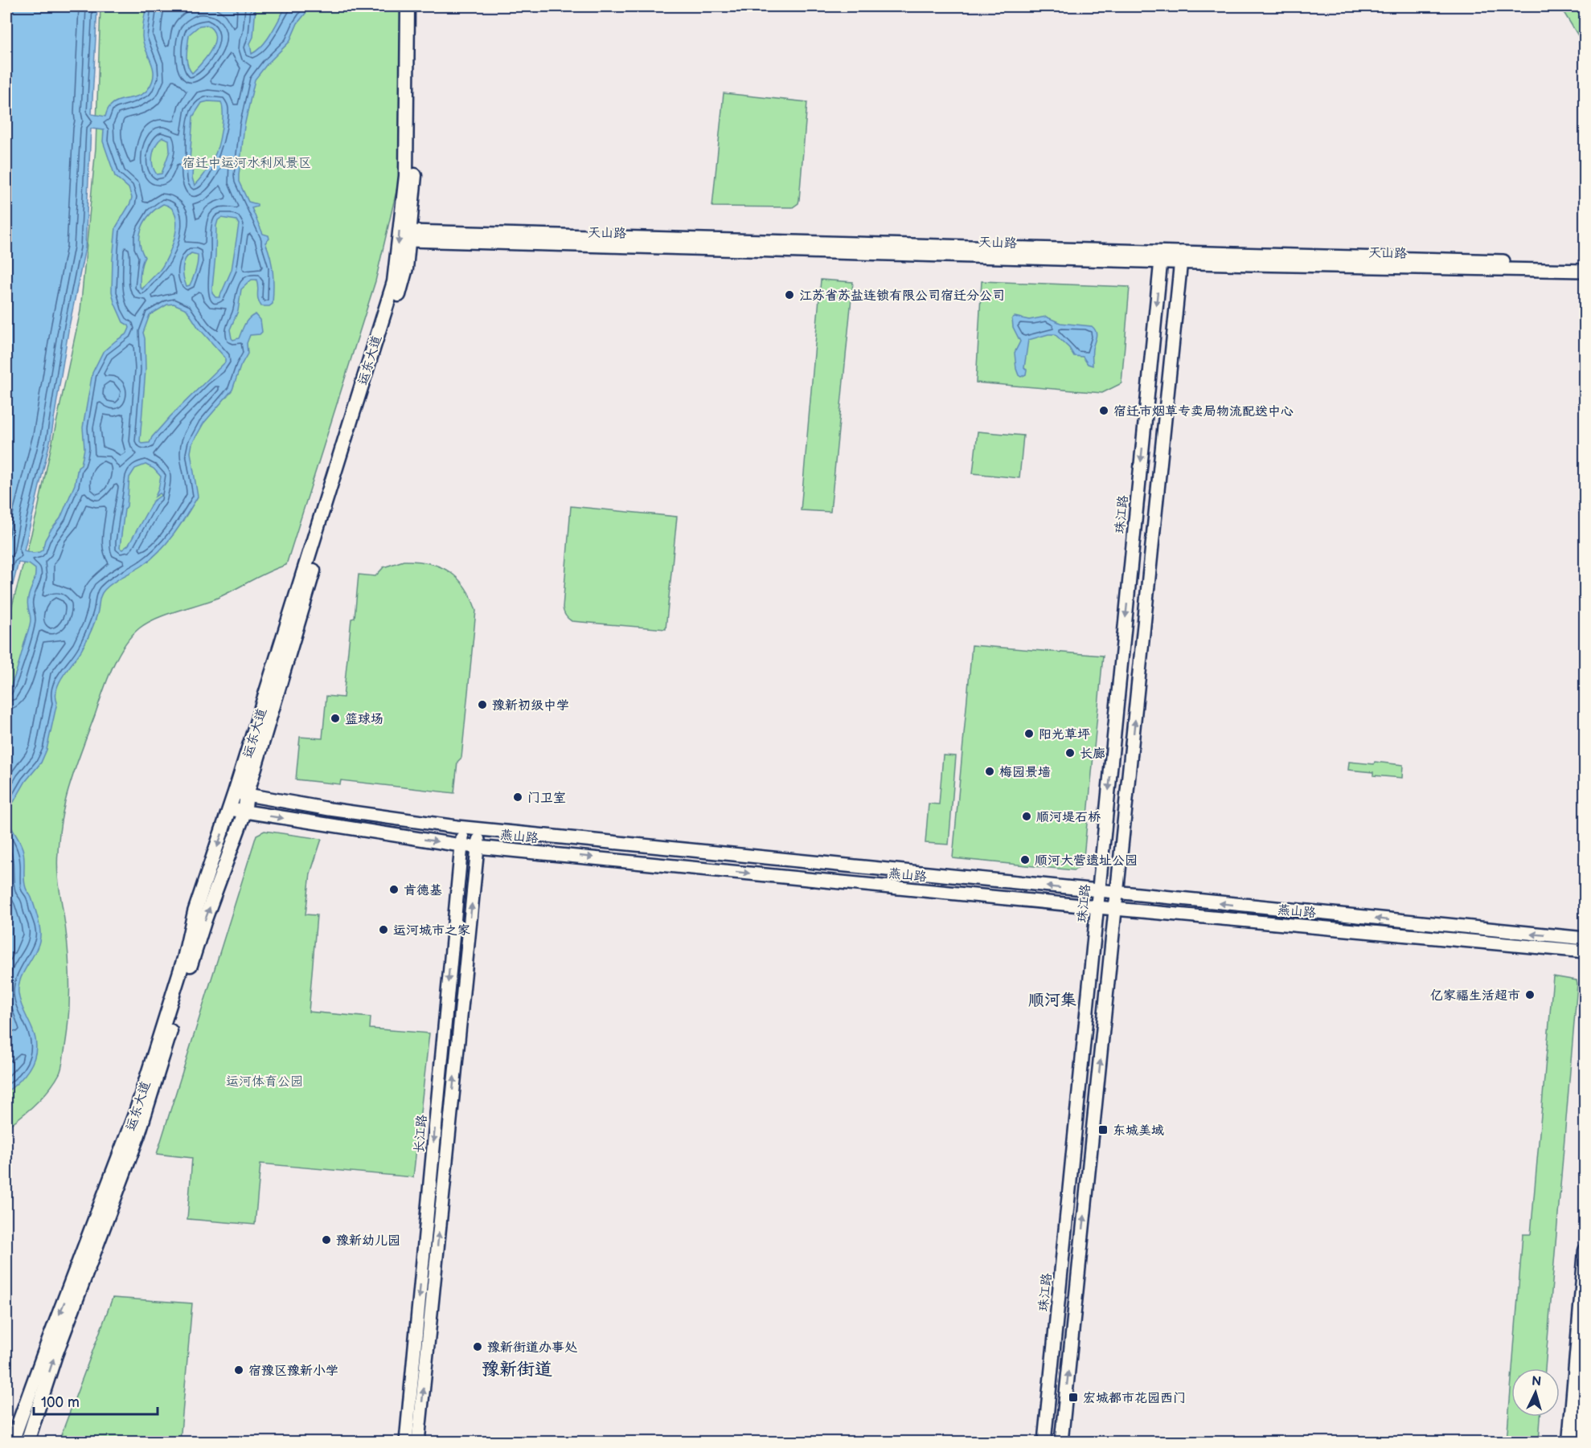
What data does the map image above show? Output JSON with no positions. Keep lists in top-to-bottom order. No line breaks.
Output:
{"streets":{"main road":["运东大道"],"street":["天山路","珠江路","燕山路","长江路"]},"crossings":[["天山路","运东大道"],["天山路","珠江路"],["运东大道","燕山路"],["珠江路","燕山路"],["燕山路","长江路"]],"districts":["顺河集","豫新街道"],"parks":["宿迁中运河水利风景区","运河体育公园"],"places":{"other":["江苏省苏盐连锁有限公司宿迁分公司","宿迁市烟草专卖局物流配送中心","豫新初级中学","篮球场","阳光草坪","长廊","梅园景墙","门卫室","顺河堤石桥","顺河大营遗址公园","肯德基","运河城市之家","亿家福生活超市","豫新幼儿园","豫新街道办事处","宿豫区豫新小学"],"transit":["东城美域","宏城都市花园西门"]},"scale_bar":"100 m","north":"top"}
